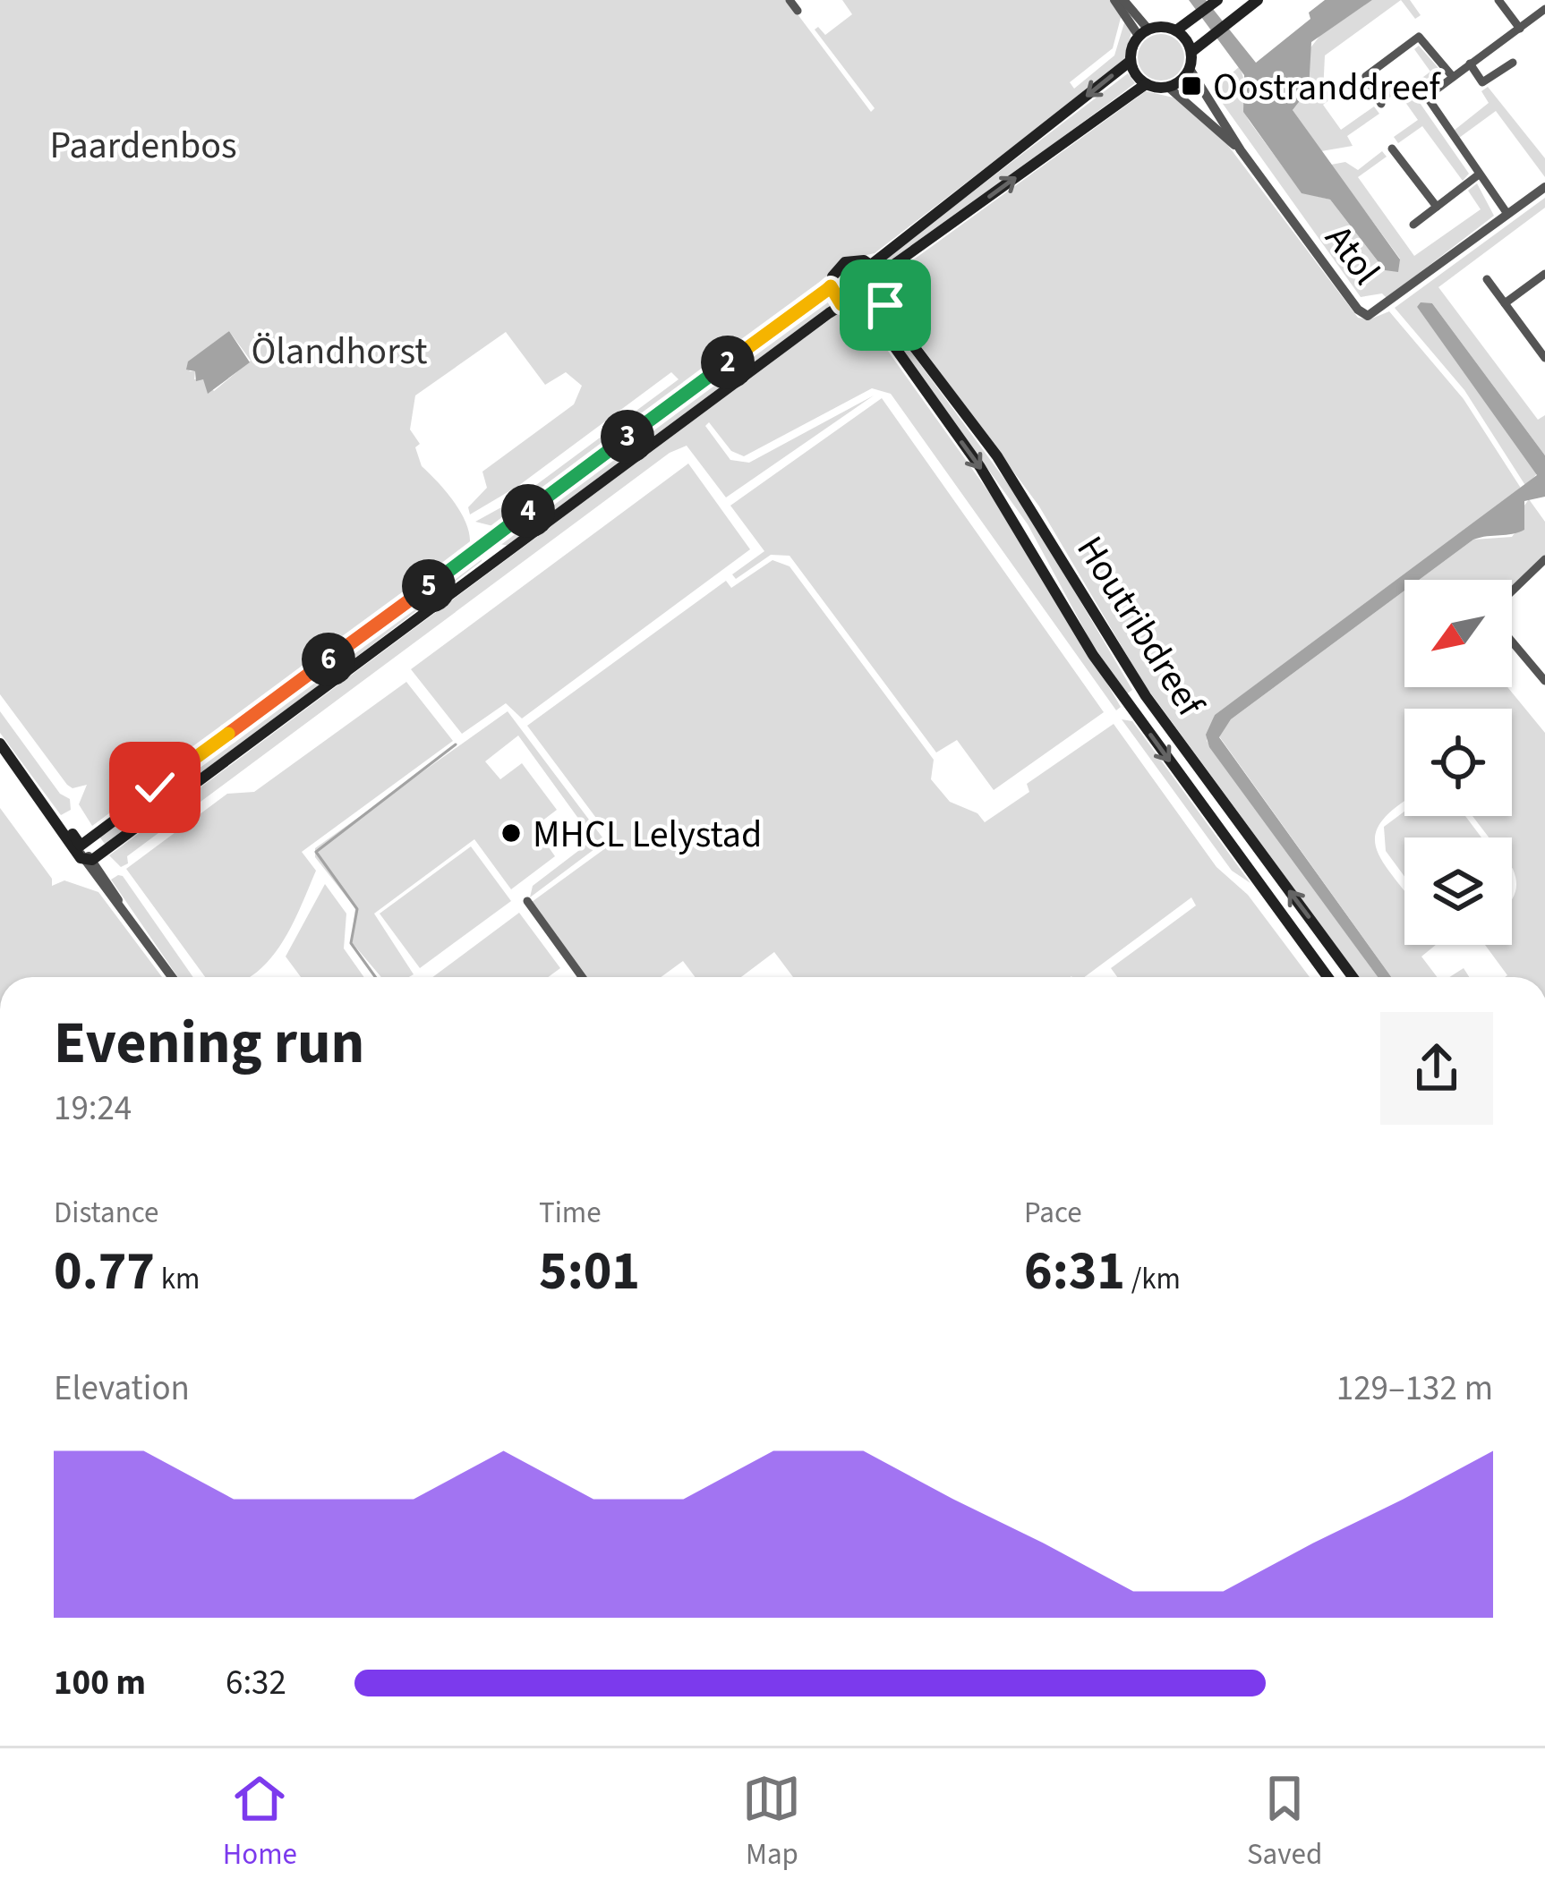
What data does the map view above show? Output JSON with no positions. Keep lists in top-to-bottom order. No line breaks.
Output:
{"streets":{"main road":["Houtribdreef"],"street":["Atol"]},"parks":["Paardenbos","Ölandhorst"],"places":{"transit":["Oostranddreef"],"other":["MHCL Lelystad"]},"north":"bottom left","page":{"pins":["2","3","4","5","6"],"heading":["Evening run","19:24"],"stats":[["Distance","0.77 km"],["Time","5:01"],["Pace","6:31 /km"]],"chart":["Elevation","129–132 m"],"list":[{"name":"100 m","note":"6:32"}],"tabs":["Home","Map","Saved"]}}
